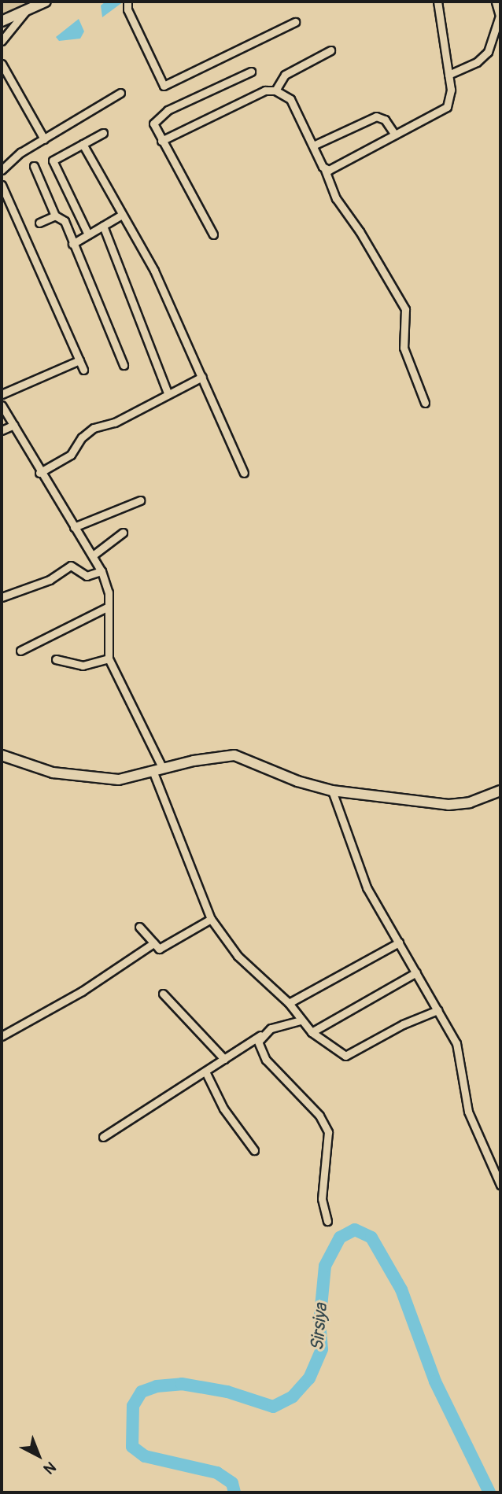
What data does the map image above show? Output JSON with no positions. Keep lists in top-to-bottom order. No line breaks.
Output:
{"water":["Sirsiya"],"north":"bottom right"}
